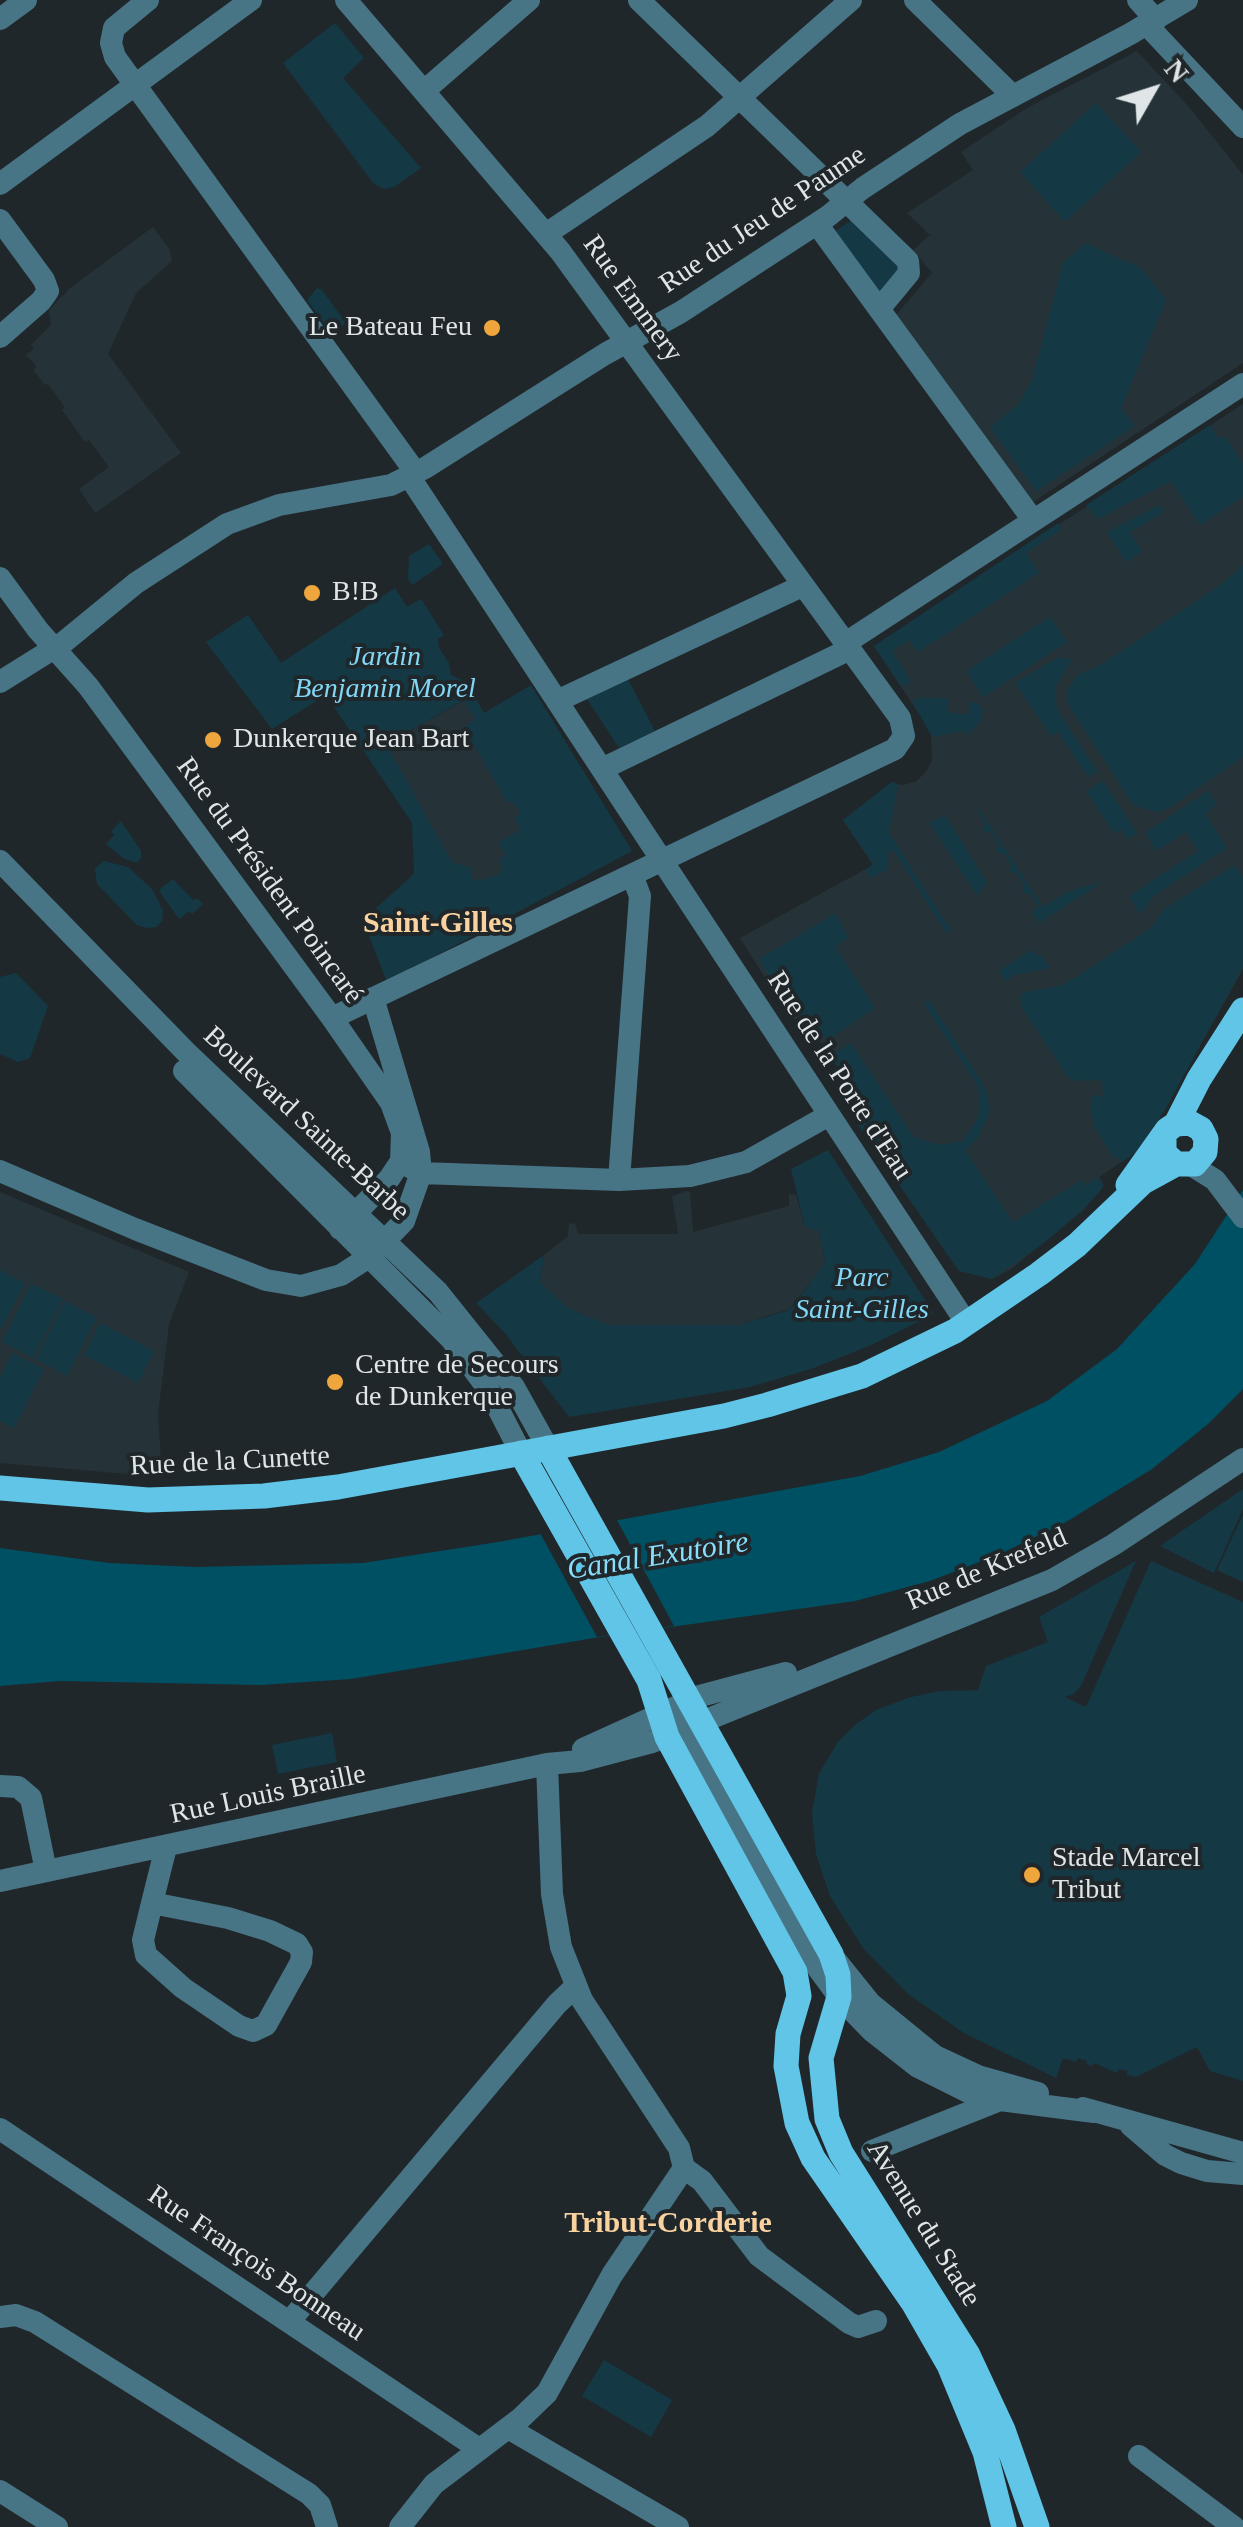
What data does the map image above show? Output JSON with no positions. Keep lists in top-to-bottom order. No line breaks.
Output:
{"streets":{"main road":["Boulevard Sainte-Barbe","Rue de la Cunette","Avenue du Stade"],"street":["Rue du Jeu de Paume","Rue Emmery","Rue du Président Poincaré","Rue de la Porte d'Eau","Rue de Krefeld","Rue Louis Braille","Rue François Bonneau"]},"crossings":[["Rue du Jeu de Paume","Rue Emmery"],["Rue du Jeu de Paume","Rue du Président Poincaré"],["Rue du Jeu de Paume","Rue de la Porte d'Eau"],["Rue Emmery","Rue de la Porte d'Eau"],["Rue de la Porte d'Eau","Rue de la Cunette"],["Boulevard Sainte-Barbe","Rue de la Cunette"],["Rue de Krefeld","Rue Louis Braille"],["Rue de Krefeld","Avenue du Stade"],["Rue Louis Braille","Avenue du Stade"]],"districts":["Saint-Gilles","Tribut-Corderie"],"water":["Canal Exutoire"],"parks":["Jardin Benjamin Morel","Parc Saint-Gilles"],"places":["Le Bateau Feu","B!B","Dunkerque Jean Bart","Centre de Secours de Dunkerque","Stade Marcel Tribut"],"north":"top right"}
